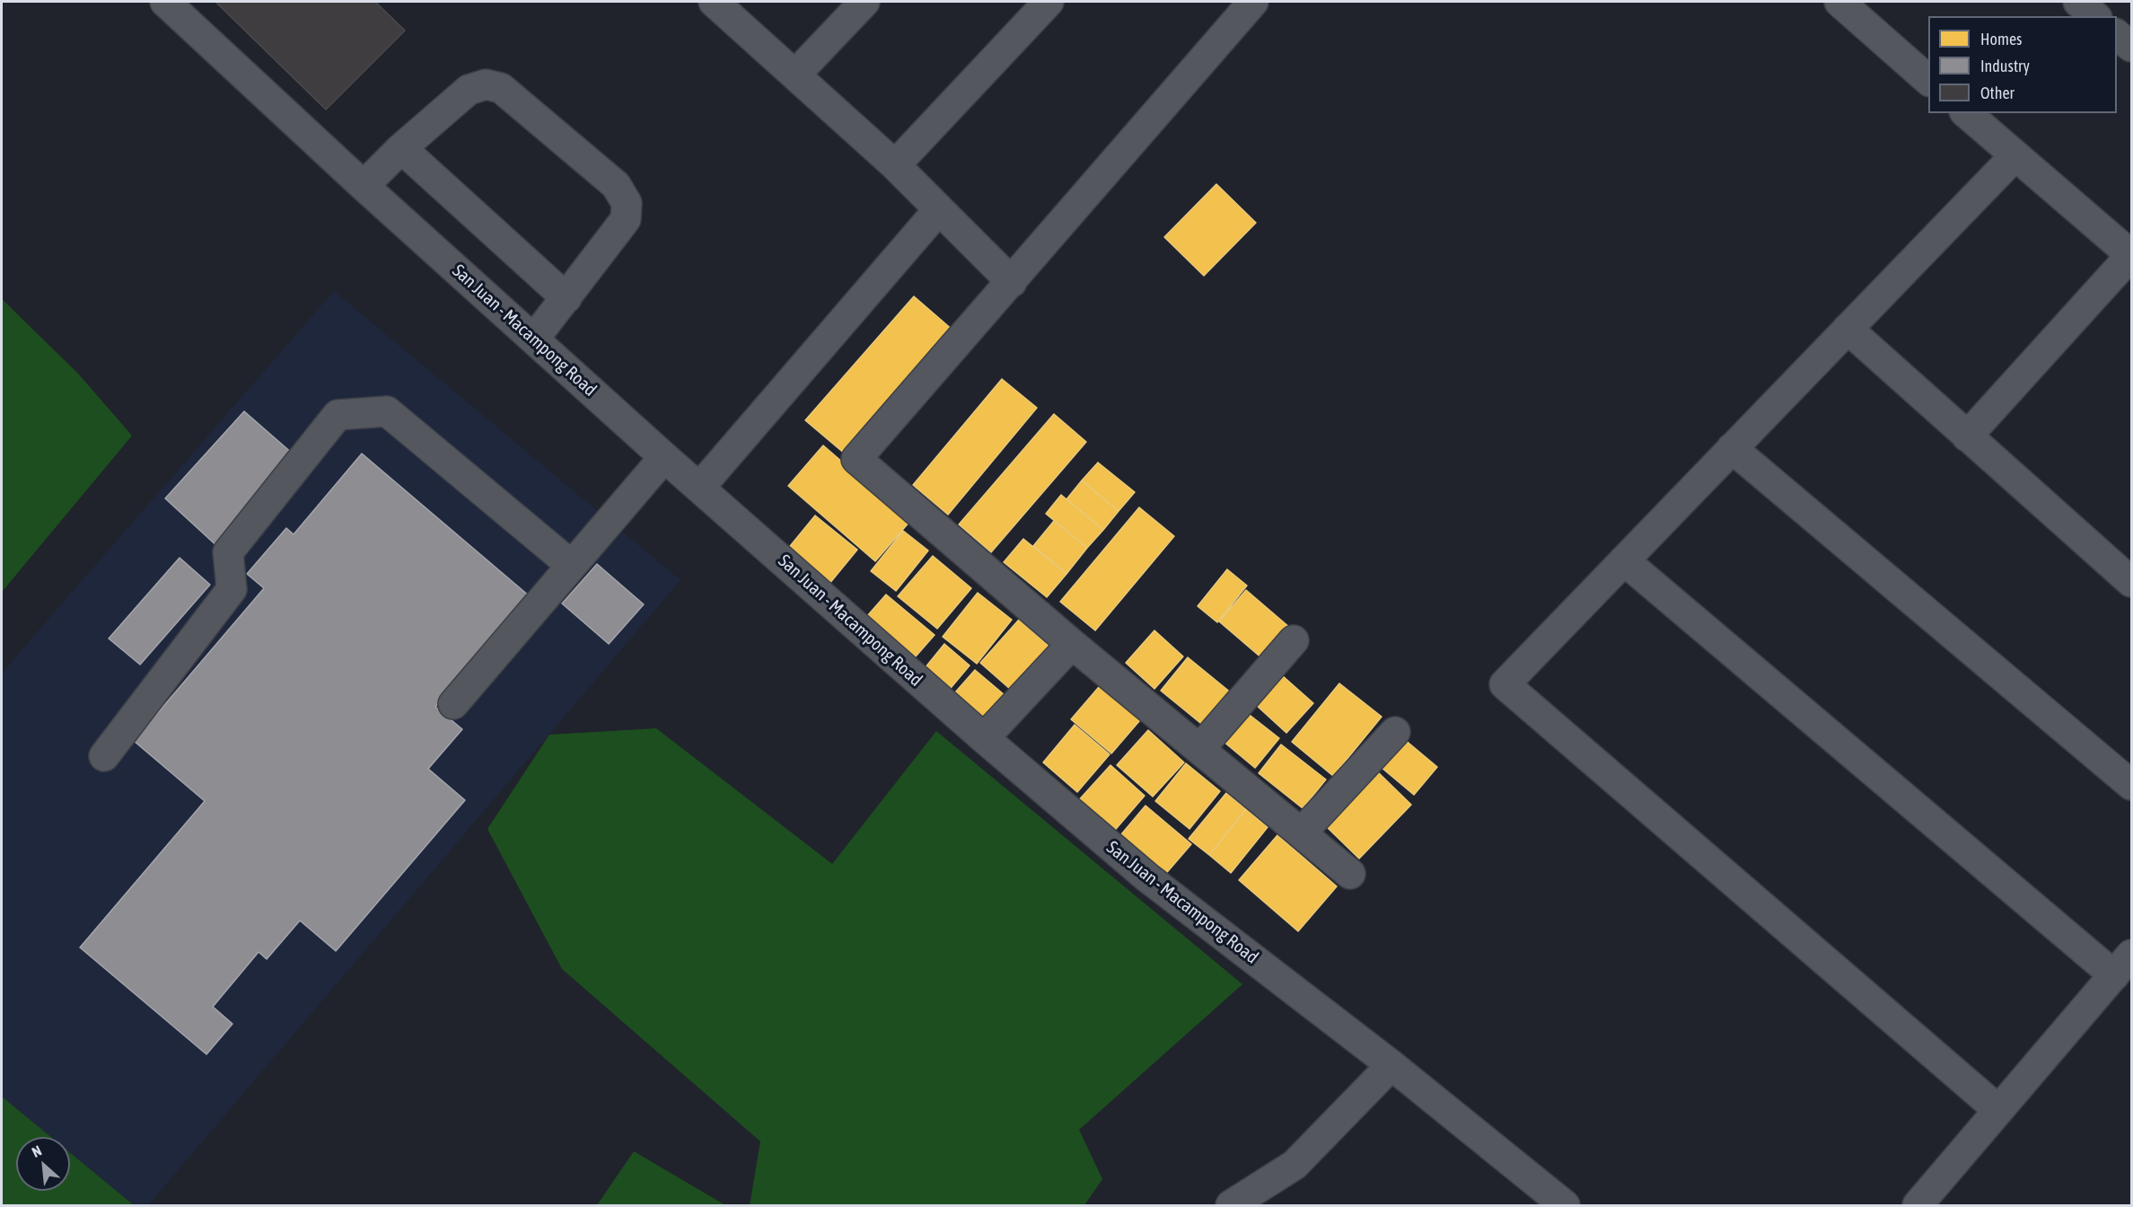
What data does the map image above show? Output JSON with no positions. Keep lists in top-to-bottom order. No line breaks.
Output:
{"streets":{"street":["San Juan - Macampong Road"]},"legend":["Homes","Industry","Other"],"north":"top left"}
